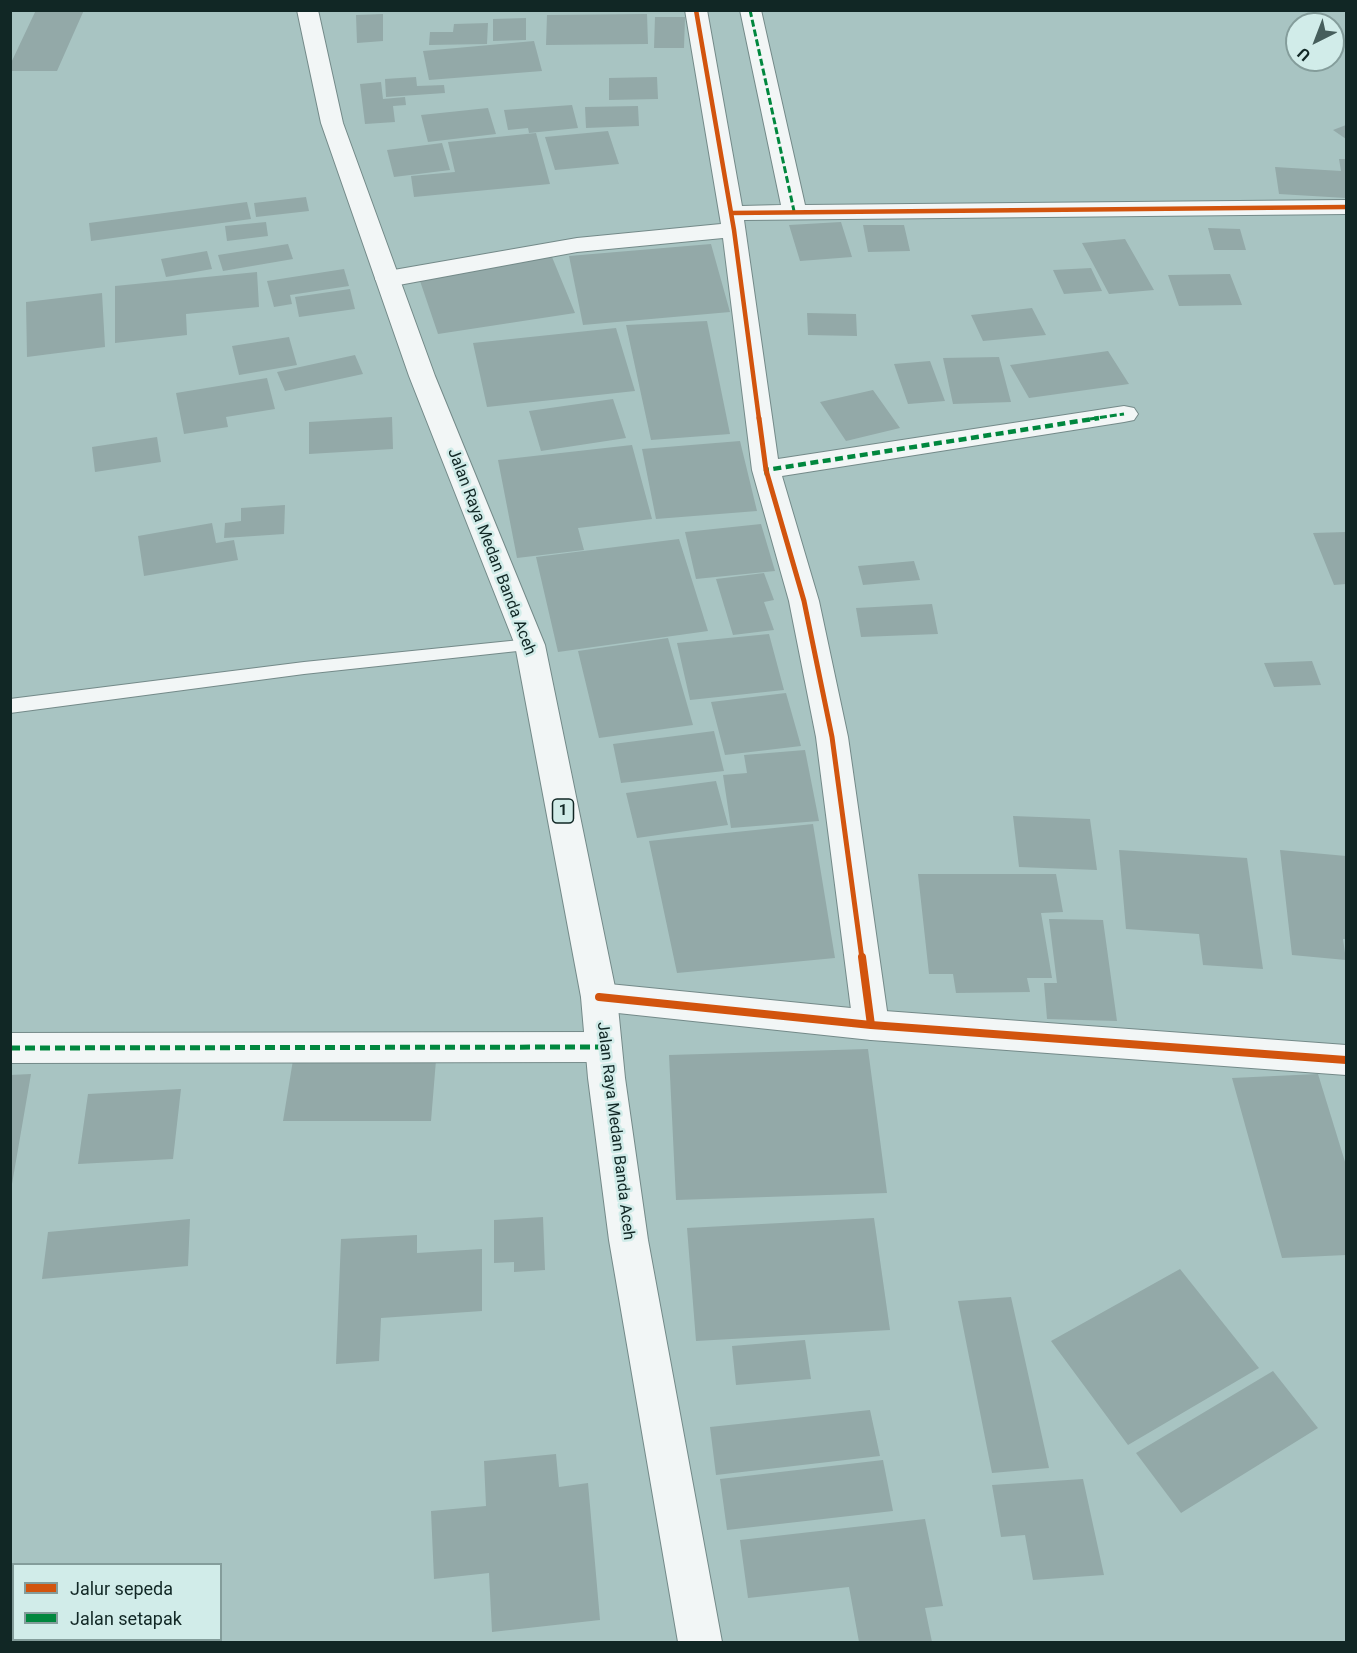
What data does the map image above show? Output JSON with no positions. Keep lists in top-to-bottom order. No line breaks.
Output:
{"streets":{"main road":["Jalan Raya Medan Banda Aceh","1"]},"legend":["Jalur sepeda","Jalan setapak"],"north":"bottom left"}
